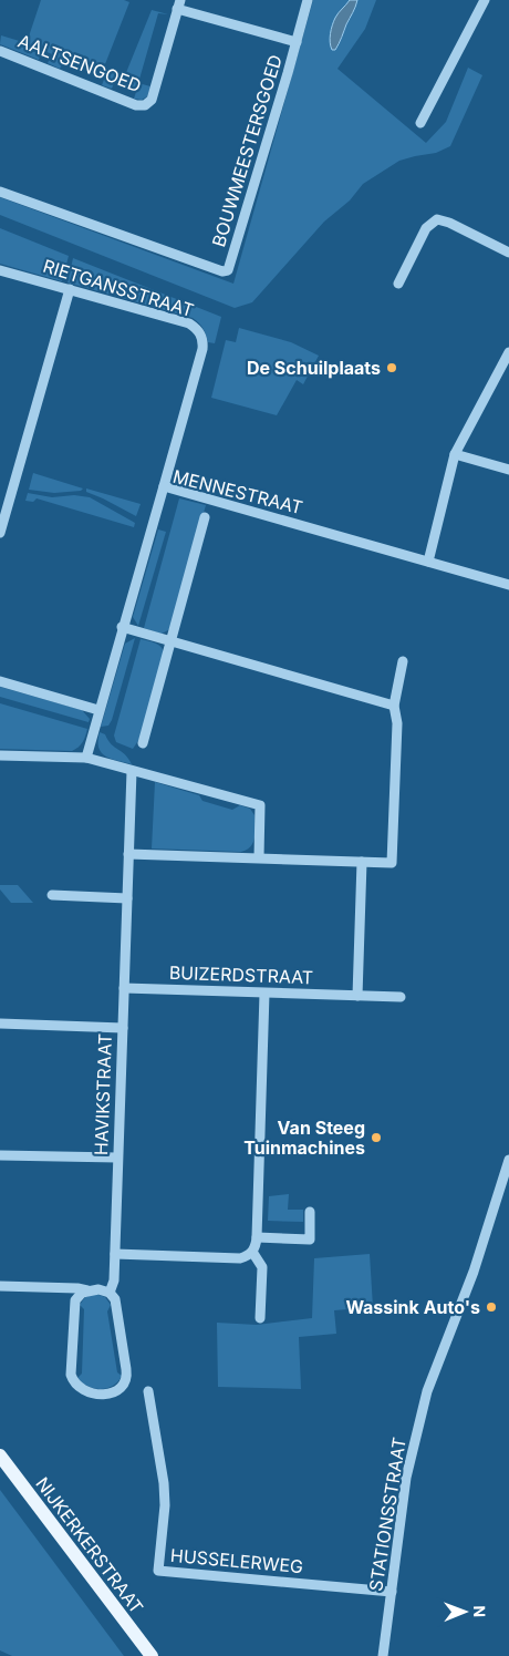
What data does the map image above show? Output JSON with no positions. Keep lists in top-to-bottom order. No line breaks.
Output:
{"streets":{"main road":["NIJKERKERSTRAAT"],"street":["AALTSENGOED","BOUWMEESTERSGOED","RIETGANSSTRAAT","MENNESTRAAT","BUIZERDSTRAAT","HAVIKSTRAAT","STATIONSSTRAAT","HUSSELERWEG"]},"crossings":[["AALTSENGOED","BOUWMEESTERSGOED"],["RIETGANSSTRAAT","MENNESTRAAT"],["BUIZERDSTRAAT","HAVIKSTRAAT"],["STATIONSSTRAAT","HUSSELERWEG"]],"places":["De Schuilplaats","Van Steeg Tuinmachines","Wassink Auto's"],"north":"right"}
